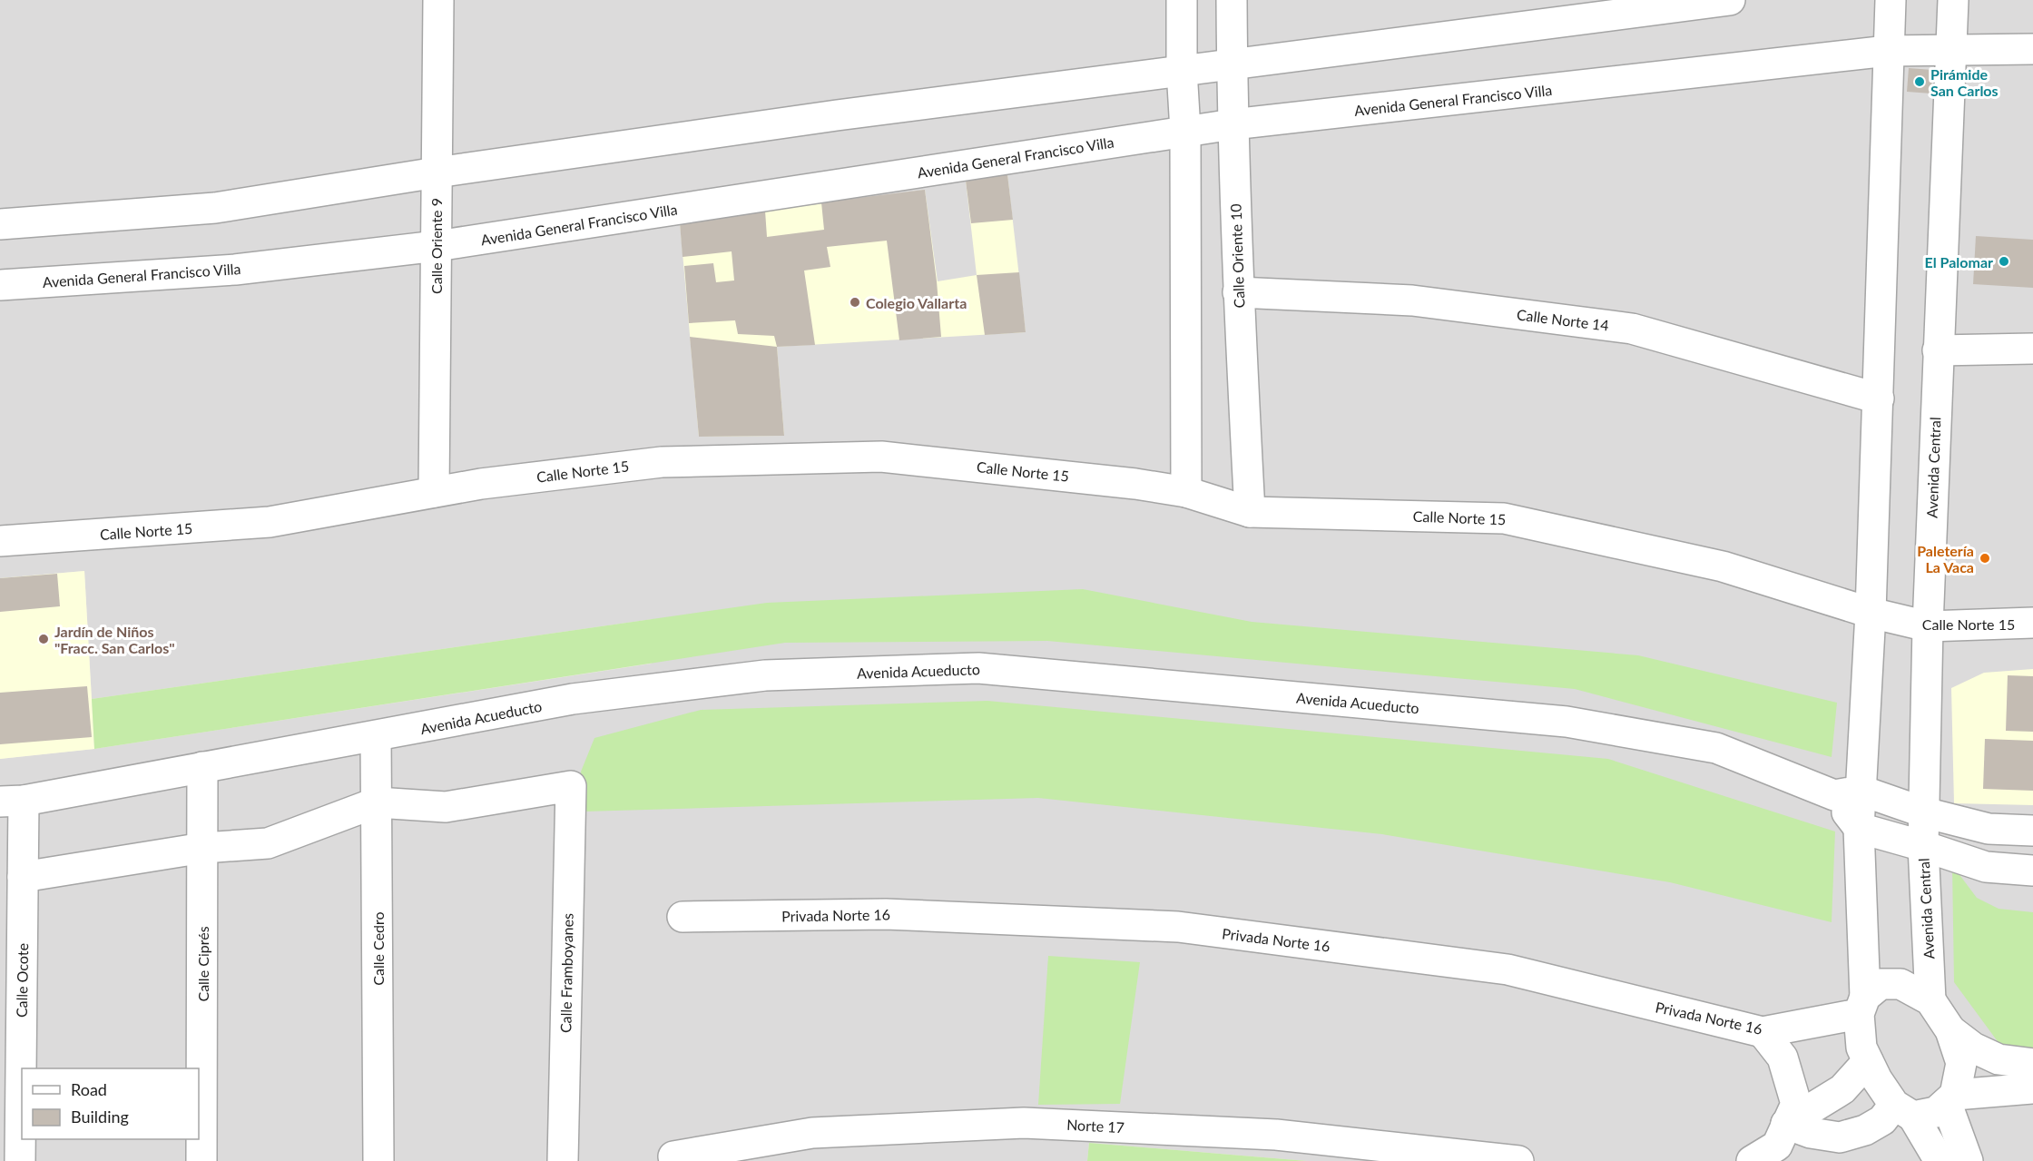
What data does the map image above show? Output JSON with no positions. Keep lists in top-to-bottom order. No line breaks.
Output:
{"streets":{"street":["Avenida General Francisco Villa","Calle Oriente 9","Calle Oriente 10","Calle Norte 14","Avenida Central","Calle Norte 15","Avenida Acueducto","Privada Norte 16","Calle Cedro","Calle Ciprés","Calle Framboyanes","Calle Ocote","Norte 17"]},"crossings":[["Avenida General Francisco Villa","Calle Oriente 9"],["Avenida General Francisco Villa","Calle Oriente 10"],["Avenida General Francisco Villa","Avenida Central"],["Calle Oriente 9","Calle Norte 15"],["Calle Oriente 10","Calle Norte 14"],["Calle Oriente 10","Calle Norte 15"],["Avenida Central","Calle Norte 15"],["Avenida Central","Avenida Acueducto"],["Avenida Central","Privada Norte 16"],["Avenida Acueducto","Calle Cedro"],["Avenida Acueducto","Calle Ciprés"],["Avenida Acueducto","Calle Ocote"],["Calle Cedro","Calle Framboyanes"]],"places":["Pirámide San Carlos","El Palomar","Colegio Vallarta","Paletería La Vaca","Jardín de Niños \"Fracc. San Carlos\""],"legend":["Road","Building"]}
